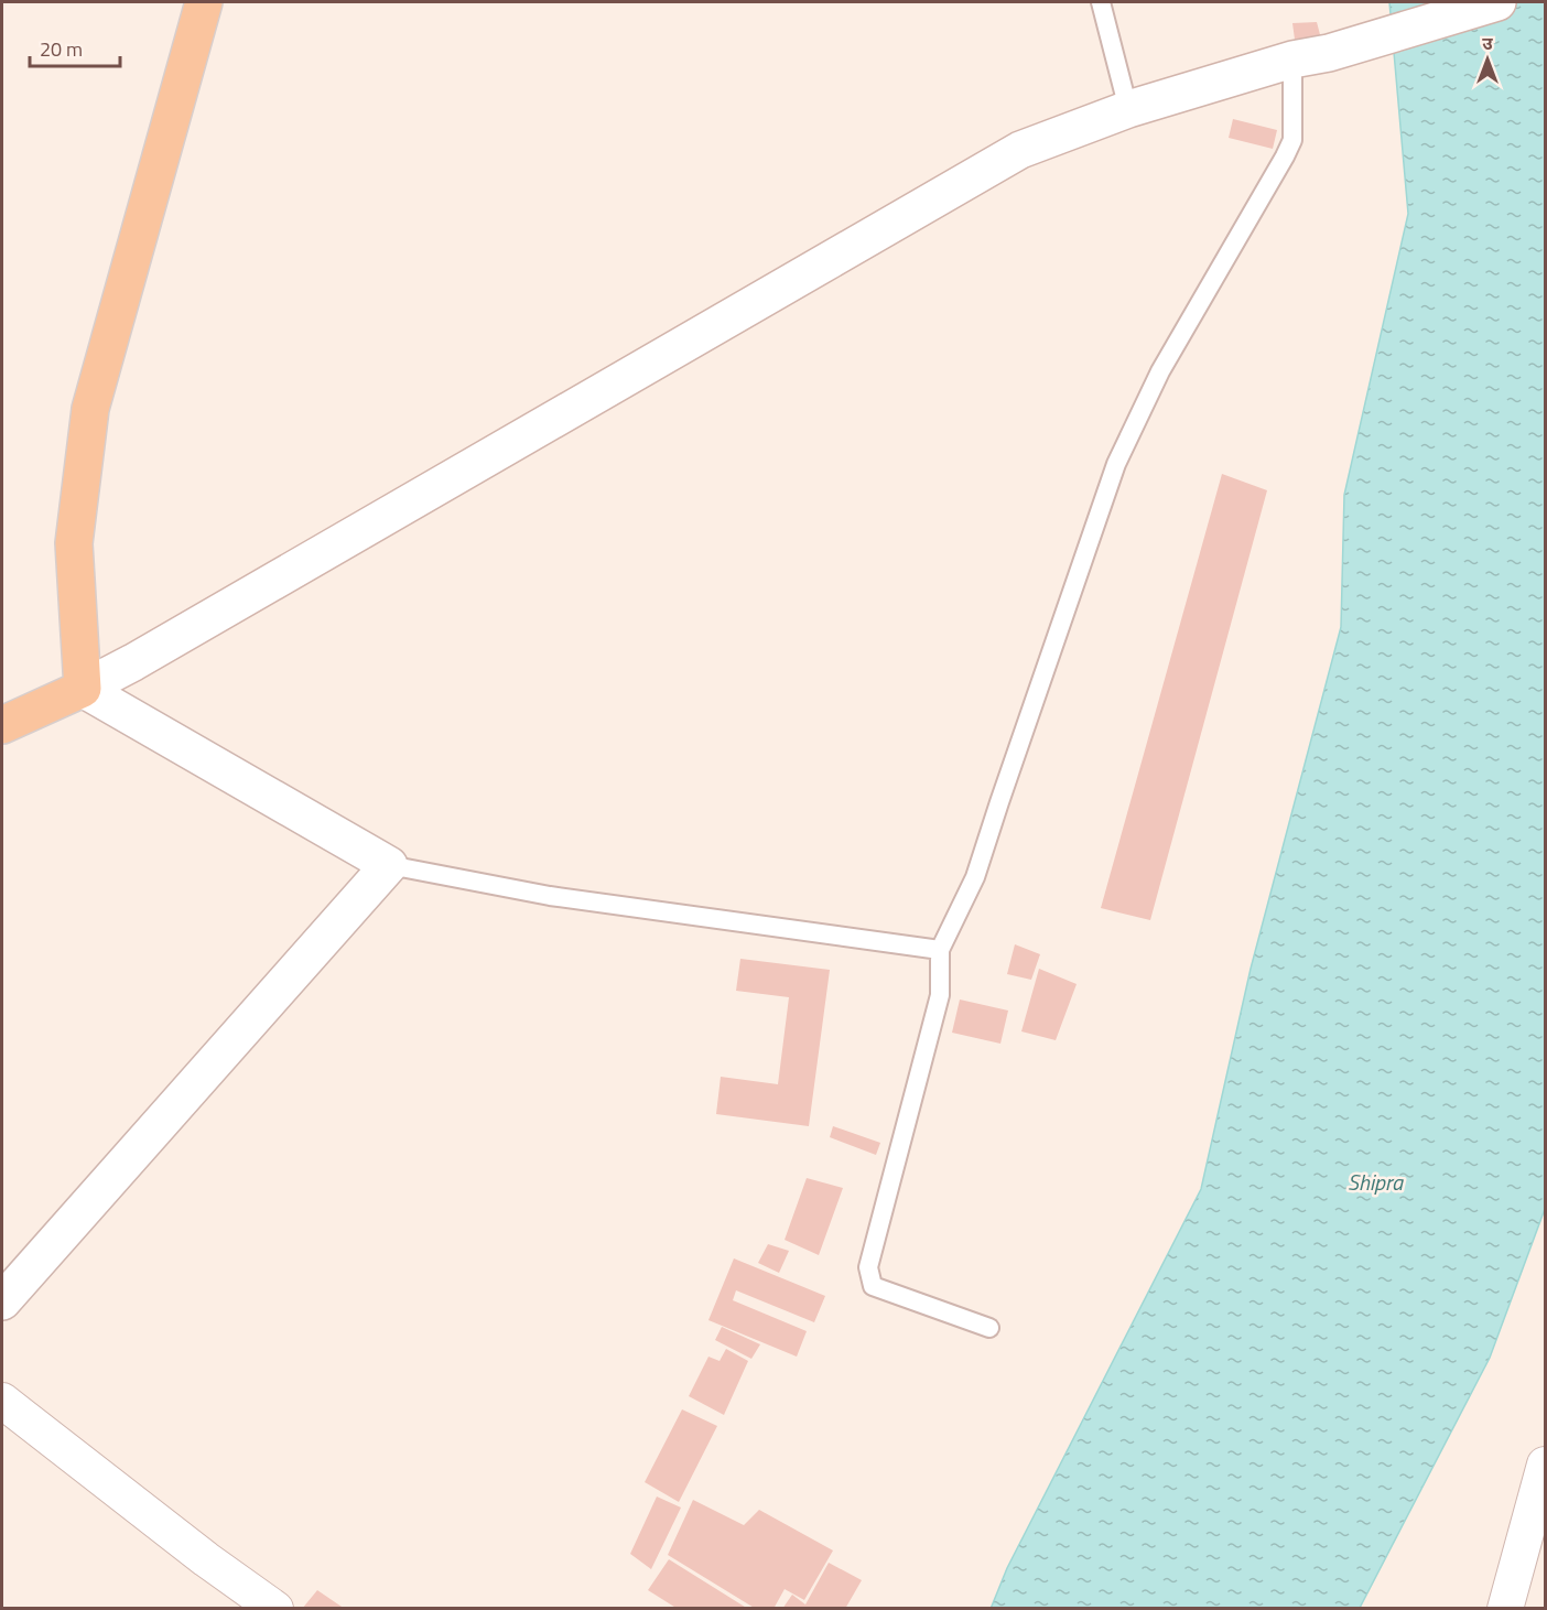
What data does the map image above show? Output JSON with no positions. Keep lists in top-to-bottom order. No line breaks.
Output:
{"water":["Shipra"],"scale_bar":"20 m","north":"top"}
